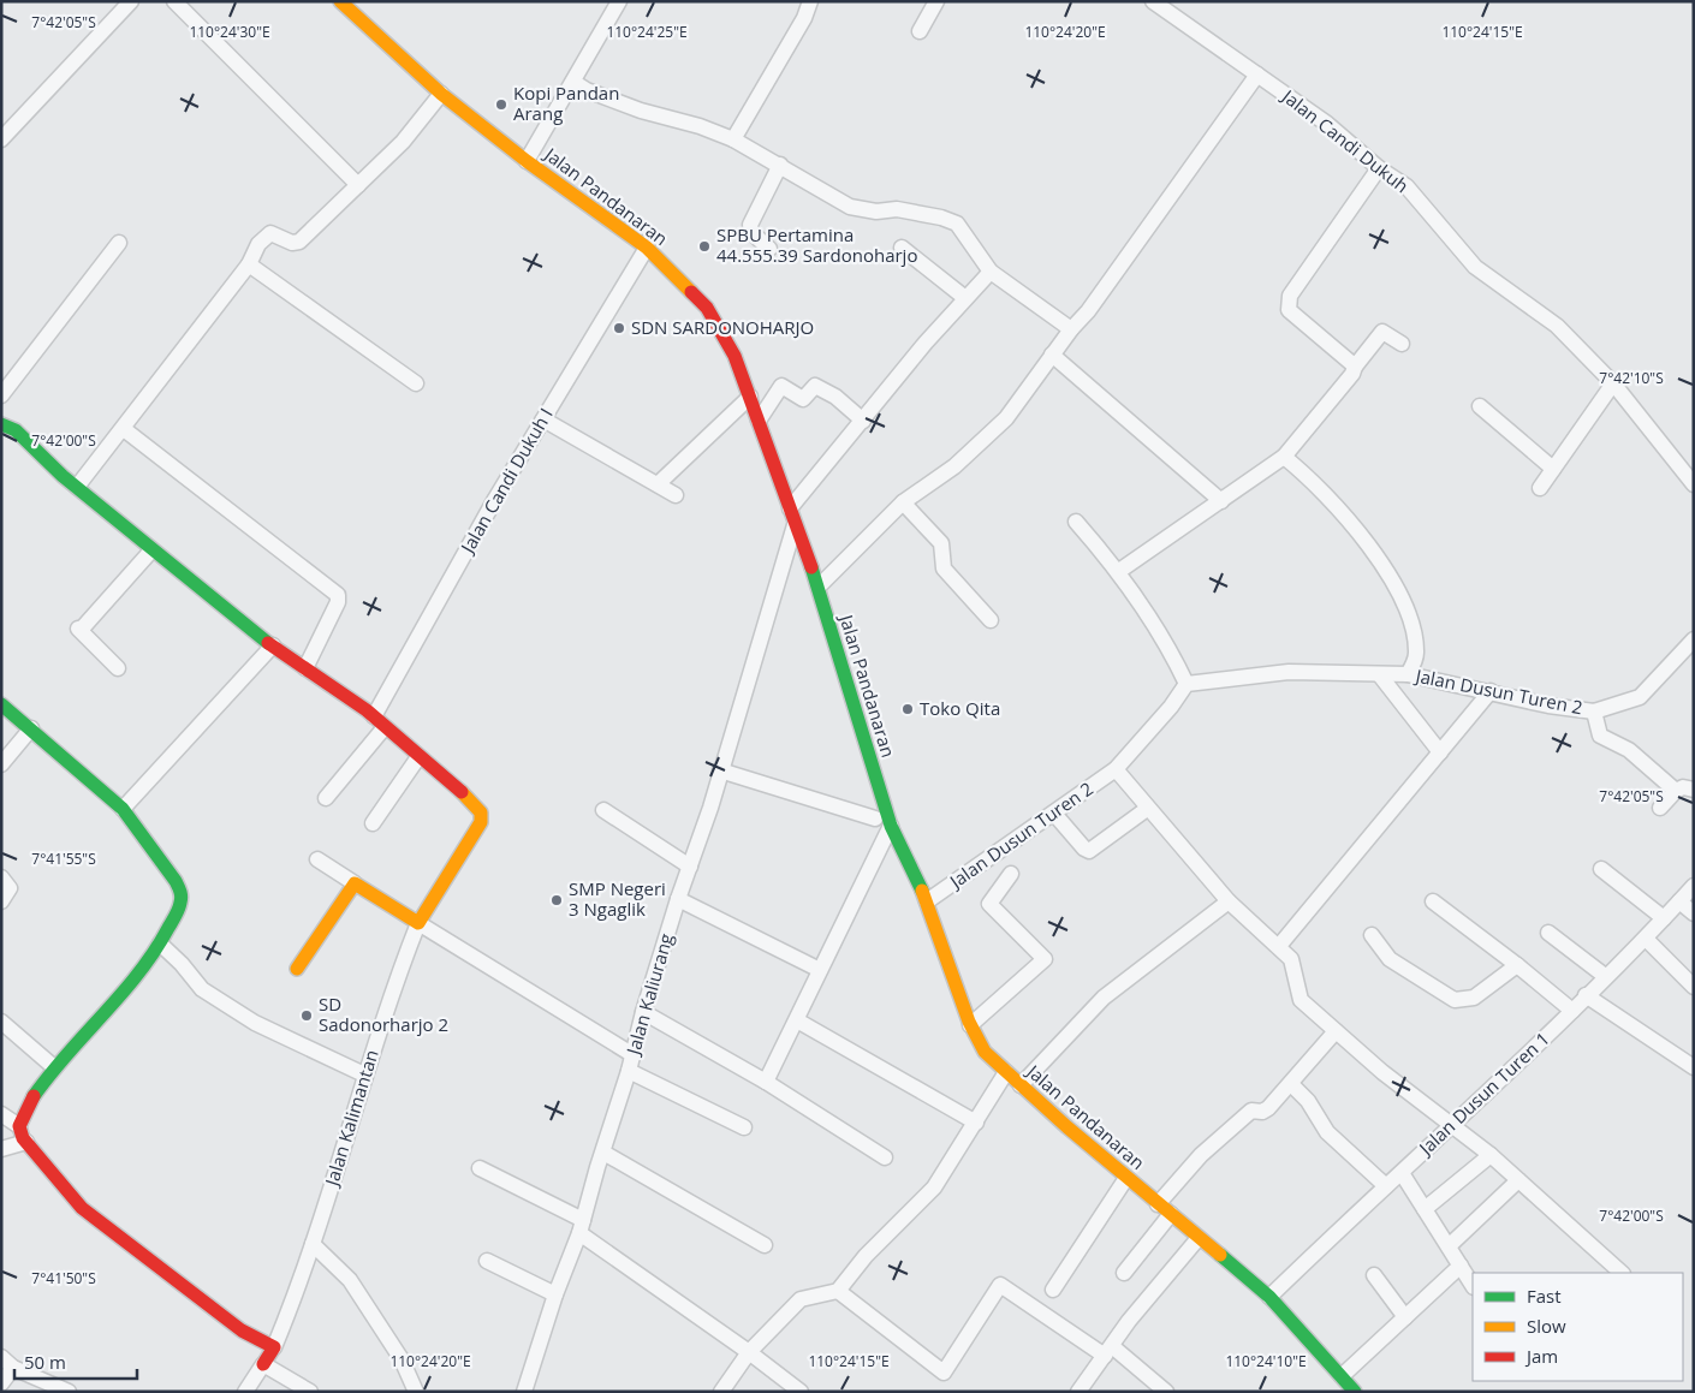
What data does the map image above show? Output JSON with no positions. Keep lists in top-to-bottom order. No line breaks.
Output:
{"streets":{"street":["Jalan Candi Dukuh","Jalan Pandanaran","Jalan Candi Dukuh I","Jalan Dusun Turen 2","Jalan Kaliurang","Jalan Dusun Turen 1","Jalan Kalimantan"]},"crossings":[["Jalan Pandanaran","Jalan Candi Dukuh I"],["Jalan Pandanaran","Jalan Dusun Turen 2"],["Jalan Pandanaran","Jalan Kaliurang"],["Jalan Pandanaran","Jalan Dusun Turen 1"]],"places":["Kopi Pandan Arang","SPBU Pertamina 44.555.39 Sardonoharjo","SDN SARDONOHARJO","Toko Qita","SMP Negeri 3 Ngaglik","SD Sadonorharjo 2"],"legend":["Fast","Slow","Jam"],"scale_bar":"50 m","coordinates":["7°42'05\"S","110°24'25\"E","110°24'20\"E","110°24'15\"E","110°24'30\"E","7°42'10\"S","7°42'00\"S","7°41'55\"S","7°41'50\"S","110°24'10\"E"]}
